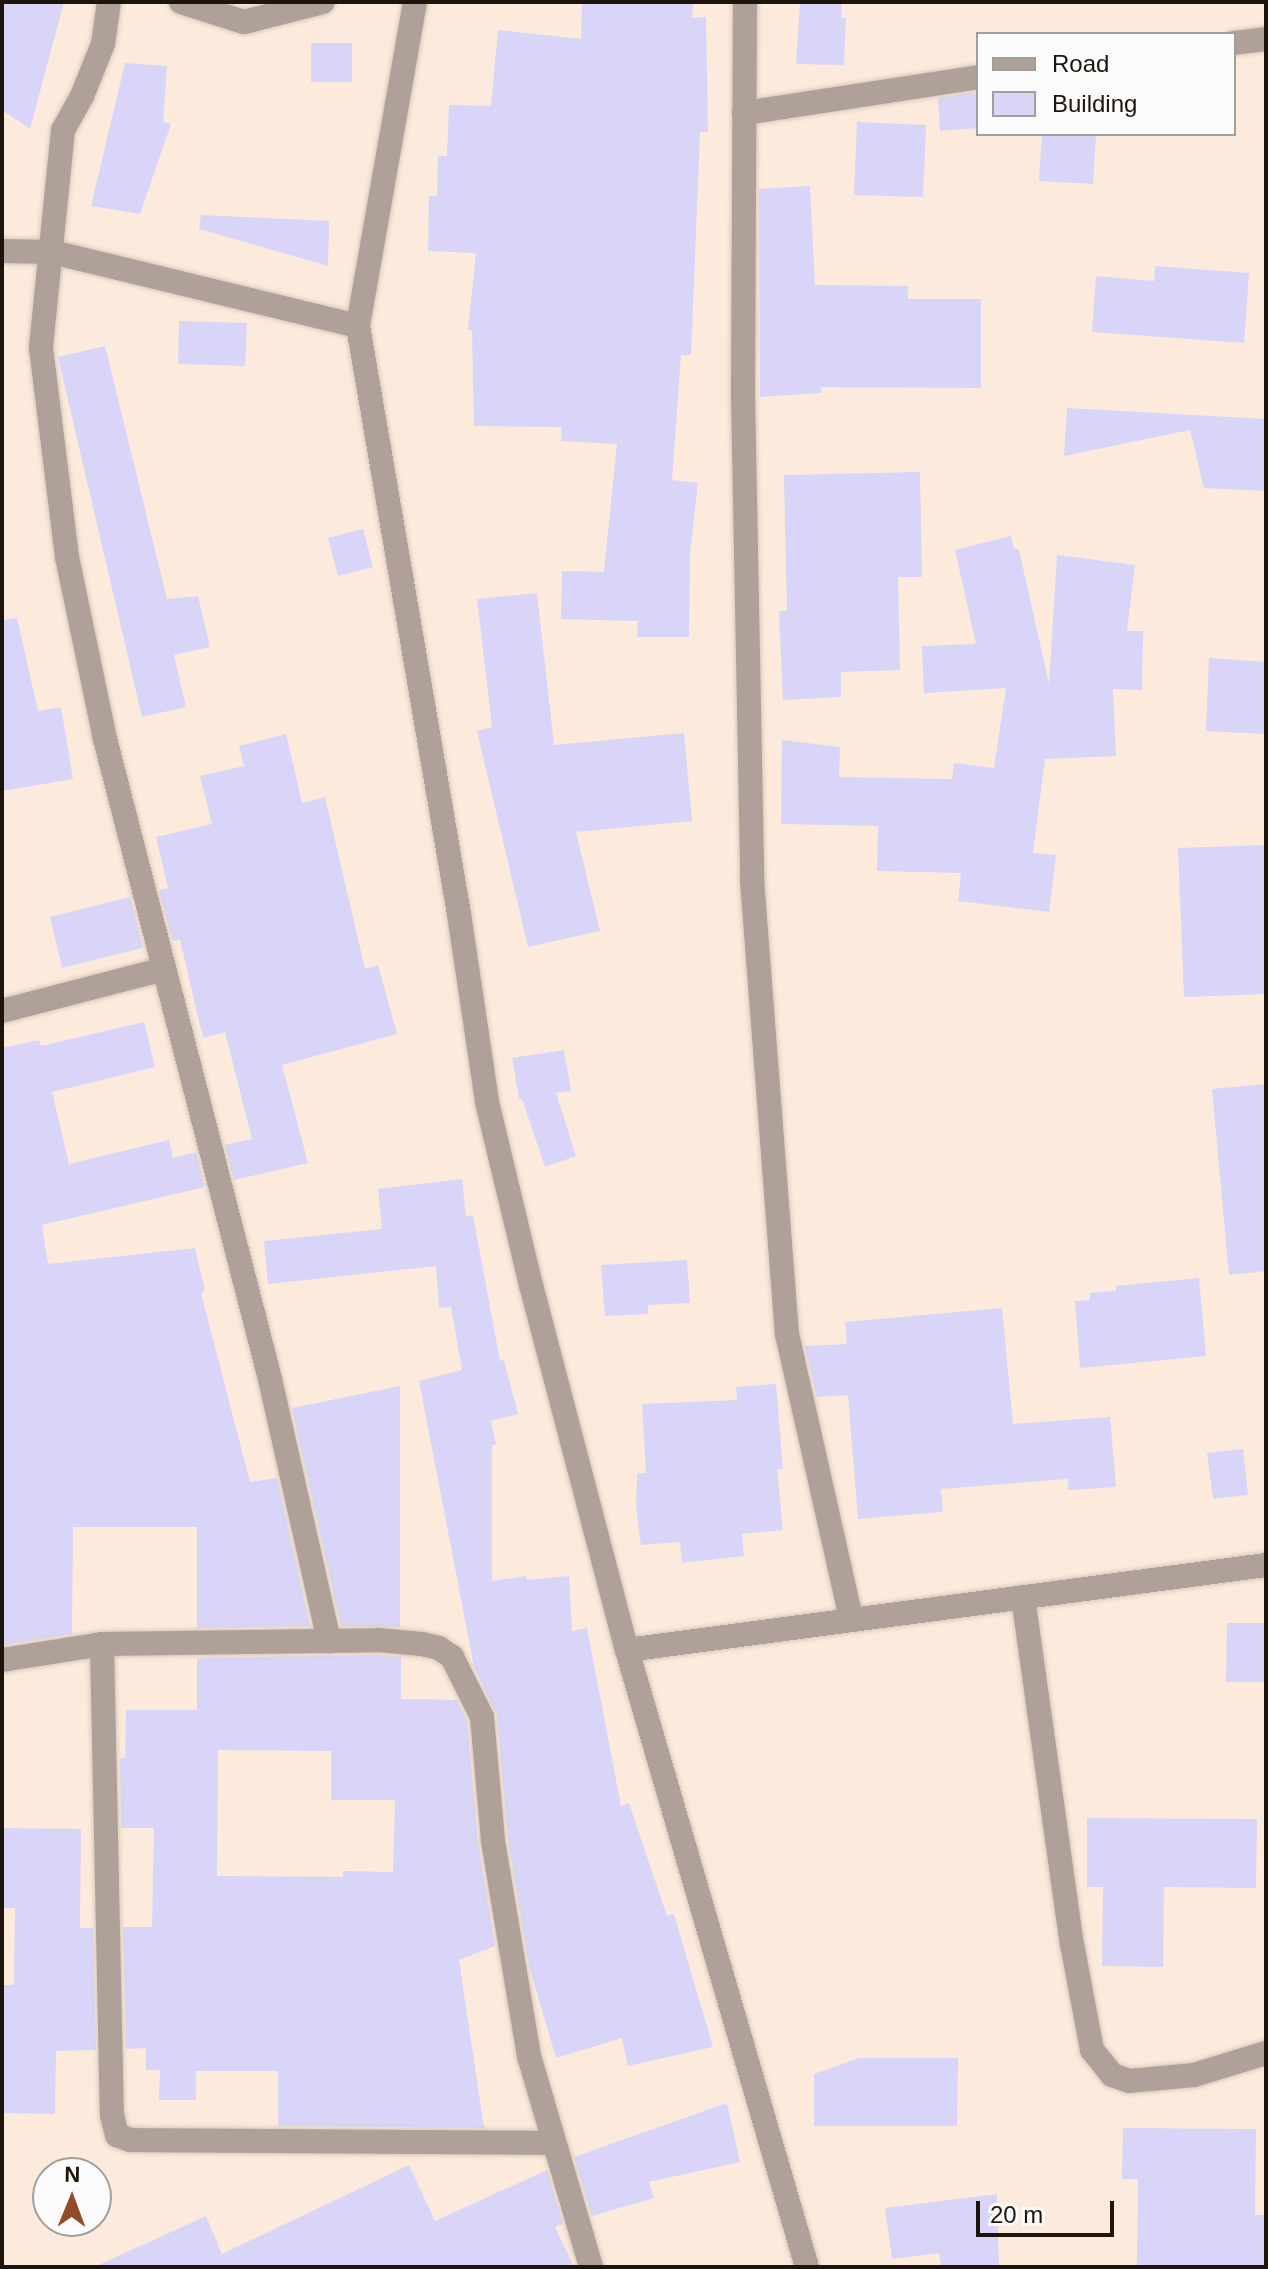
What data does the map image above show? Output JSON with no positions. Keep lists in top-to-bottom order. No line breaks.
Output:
{"legend":["Road","Building"],"scale_bar":"20 m","north":"top"}
